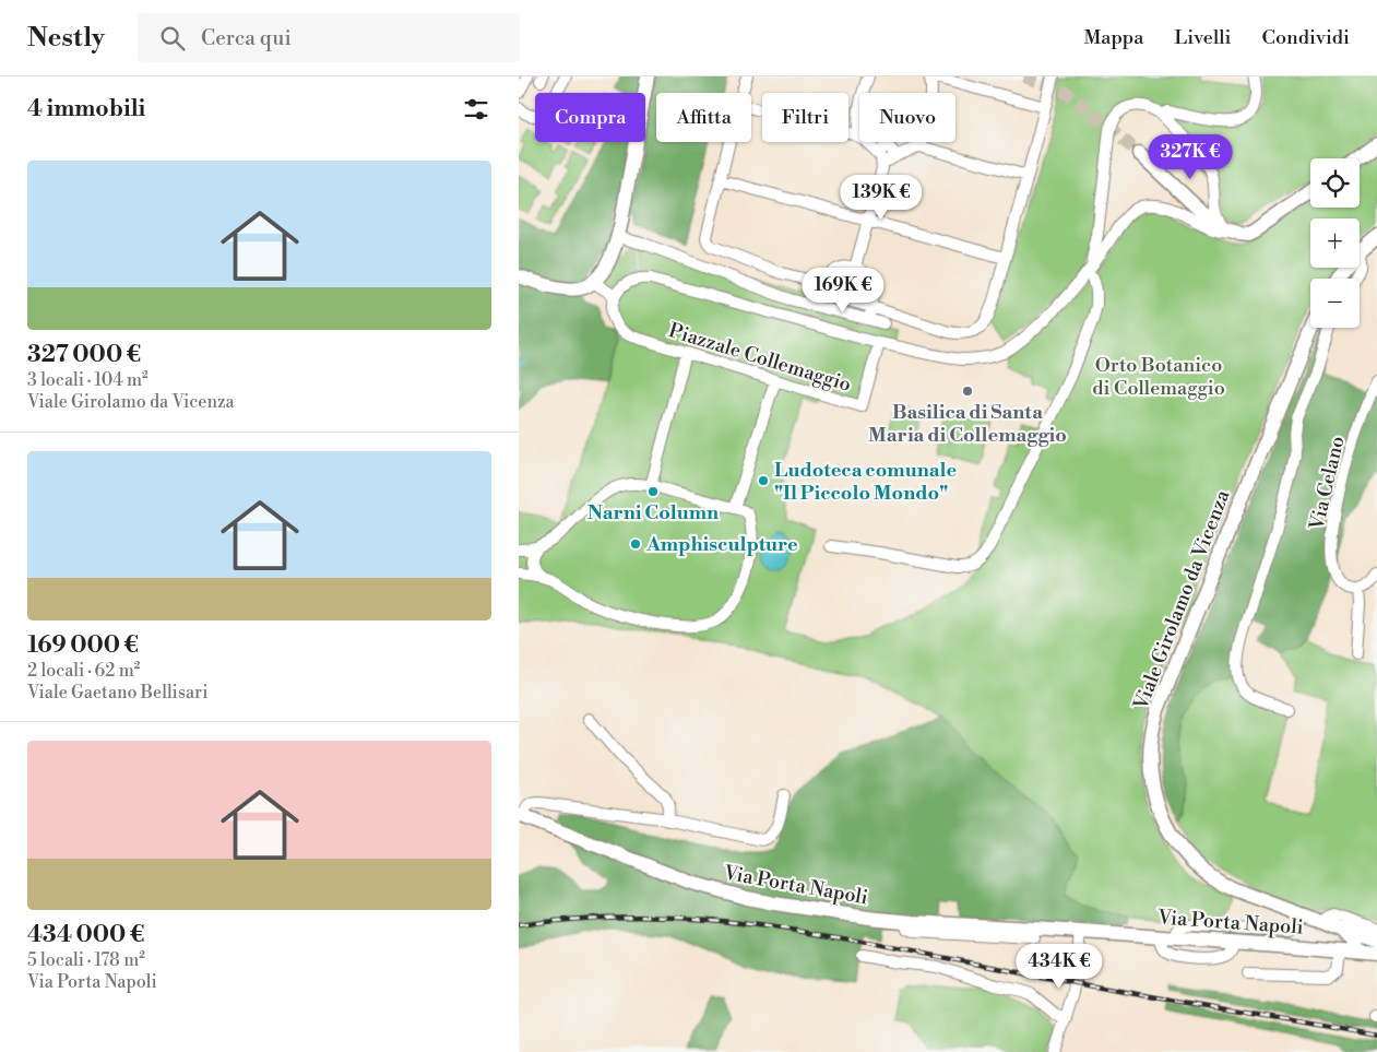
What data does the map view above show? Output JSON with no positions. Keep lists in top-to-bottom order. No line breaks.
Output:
{"streets":{"main road":["Viale Girolamo da Vicenza","Via Porta Napoli"],"street":["Piazzale Collemaggio","Via Celano"]},"parks":["Orto Botanico di Collemaggio"],"places":["Basilica di Santa Maria di Collemaggio","Ludoteca comunale \"Il Piccolo Mondo\"","Narni Column","Amphisculpture"],"page":{"header":"Nestly","search":"Cerca qui","nav":["Mappa","Livelli","Condividi"],"heading":"4 immobili","chip":["Compra","Affitta","Filtri","Nuovo"],"price":["327K €","139K €","169K €","434K €"],"list":[{"name":"327 000 €","note":"3 locali · 104 m² · Viale Girolamo da Vicenza"},{"name":"169 000 €","note":"2 locali · 62 m² · Viale Gaetano Bellisari"},{"name":"434 000 €","note":"5 locali · 178 m² · Via Porta Napoli"}],"map_buttons":["+","−"]}}
